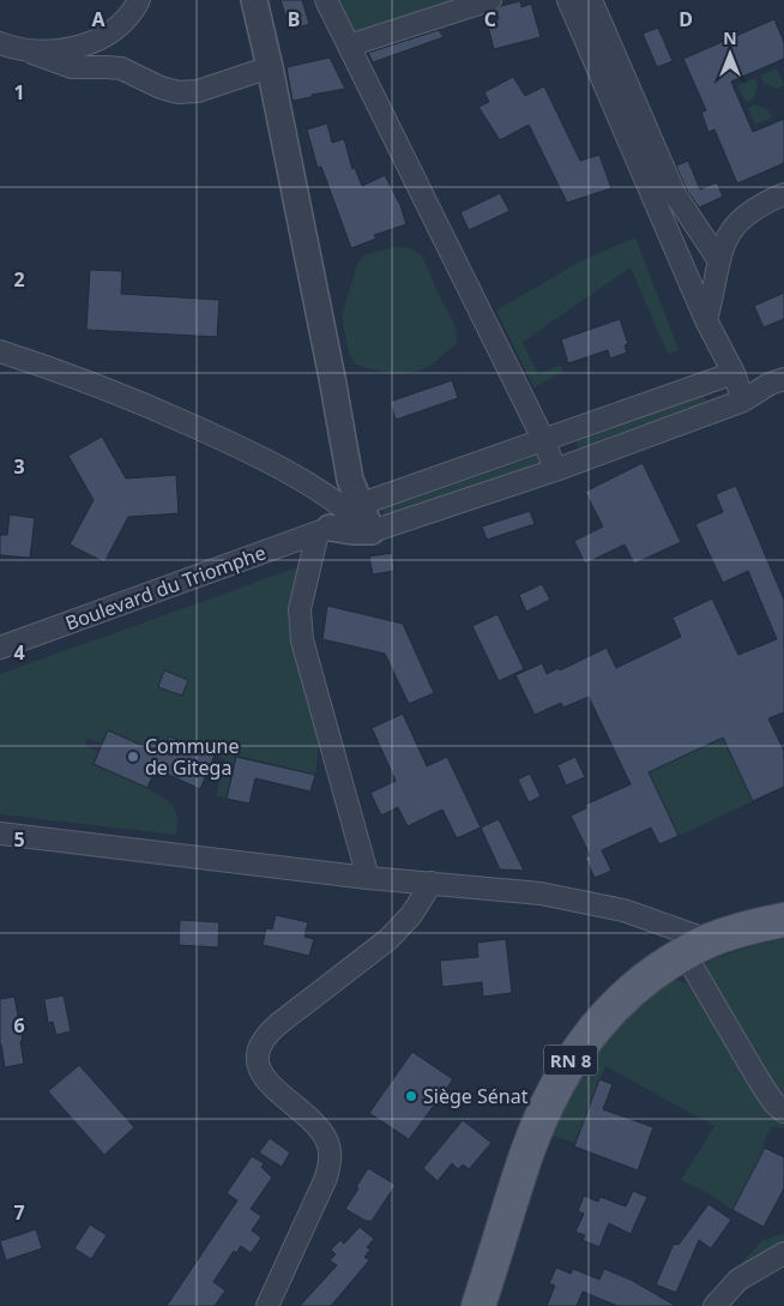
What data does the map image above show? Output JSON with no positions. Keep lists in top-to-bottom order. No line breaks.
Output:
{"streets":{"main road":["RN 8"],"street":["Boulevard du Triomphe"]},"places":["Commune de Gitega","Siège Sénat"],"north":"top","grid":{"columns":["A","B","C","D"],"rows":["1","2","3","4","5","6","7"]}}
